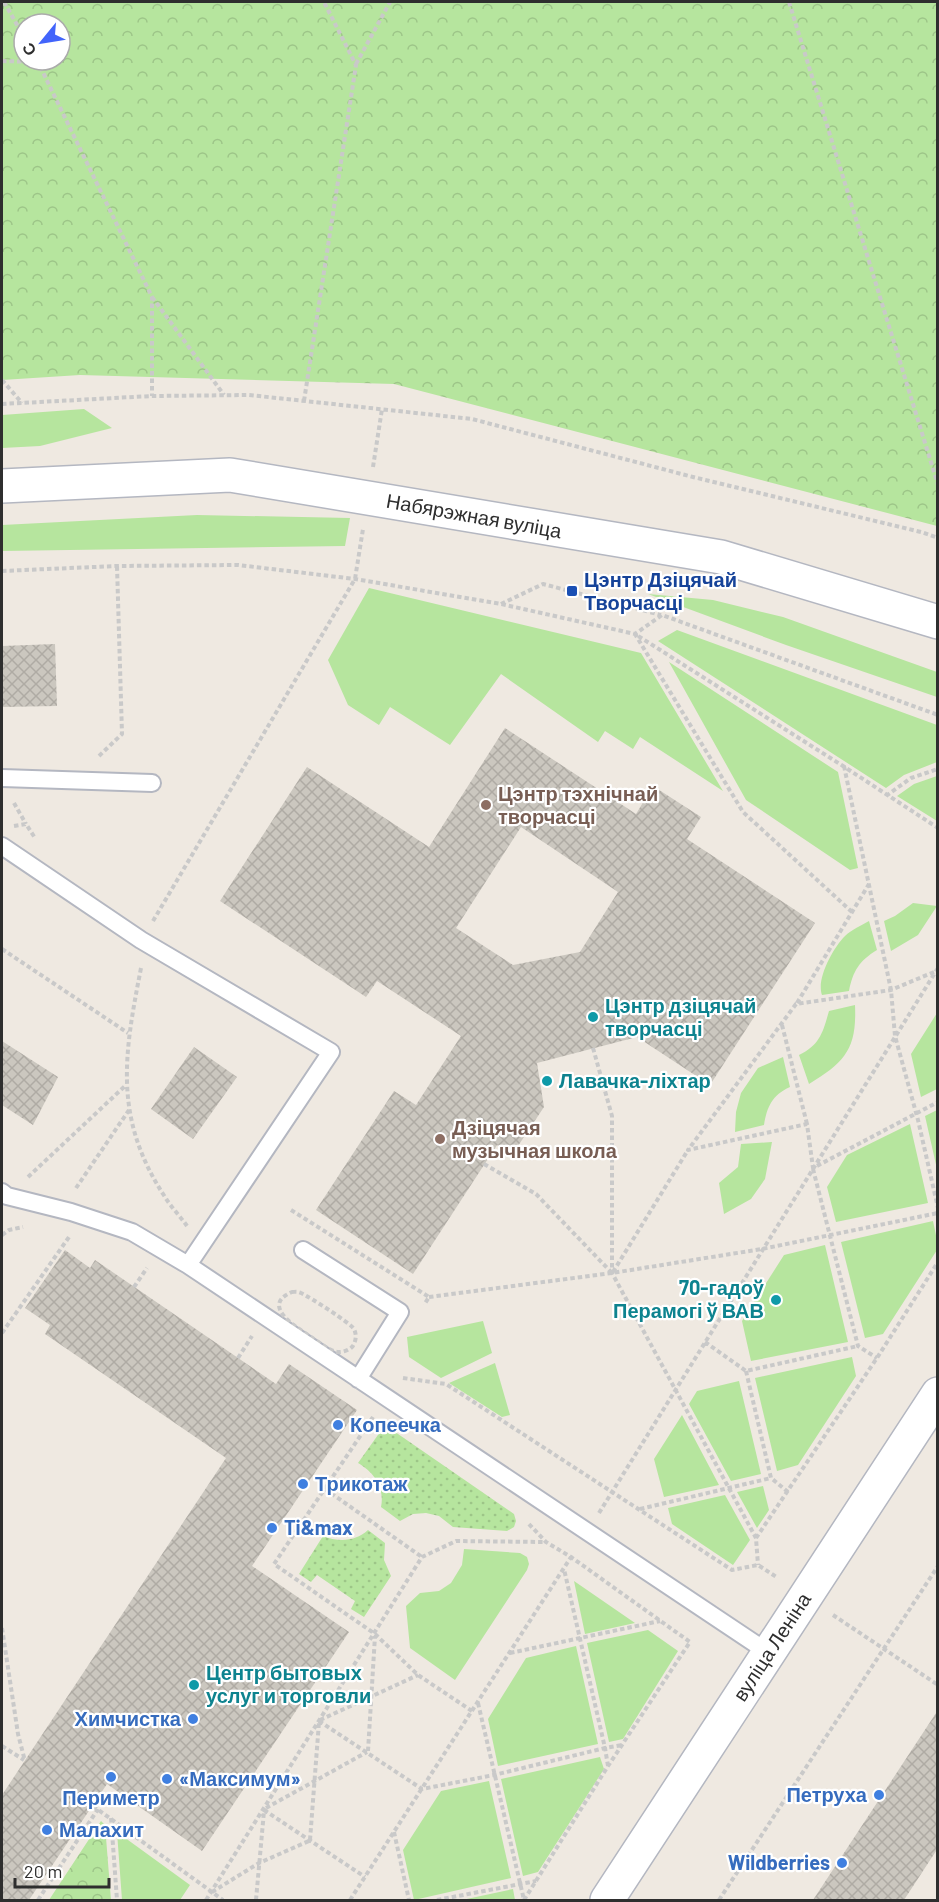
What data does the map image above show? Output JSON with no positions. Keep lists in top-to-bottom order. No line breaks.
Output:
{"streets":{"main road":["Набярэжная вуліца","вуліца Леніна"]},"places":{"transit":["Цэнтр Дзіцячай Творчасці"],"other":["Цэнтр тэхнічнай творчасці","Цэнтр дзіцячай творчасці","Лавачка-ліхтар","Дзіцячая музычная школа","70-гадоў Перамогі ў ВАВ","Копеечка","Трикотаж","Ti&max","Центр бытовых услуг и торговли","Химчистка","Периметр","«Максимум»","Петруха","Малахит","Wildberries"]},"scale_bar":"20 m","north":"bottom left"}
